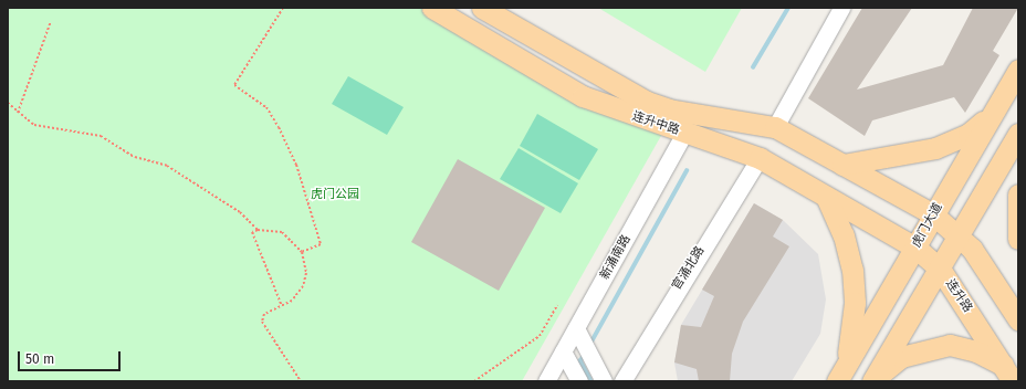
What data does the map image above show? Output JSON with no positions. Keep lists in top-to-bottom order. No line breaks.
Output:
{"streets":{"main road":["连升中路","虎门大道","连升路"],"street":["新涌南路","官涌北路"]},"crossings":[["连升中路","虎门大道"],["连升中路","新涌南路"],["连升中路","官涌北路"],["连升中路","连升路"],["虎门大道","连升路"]],"parks":["虎门公园"],"scale_bar":"50 m"}
